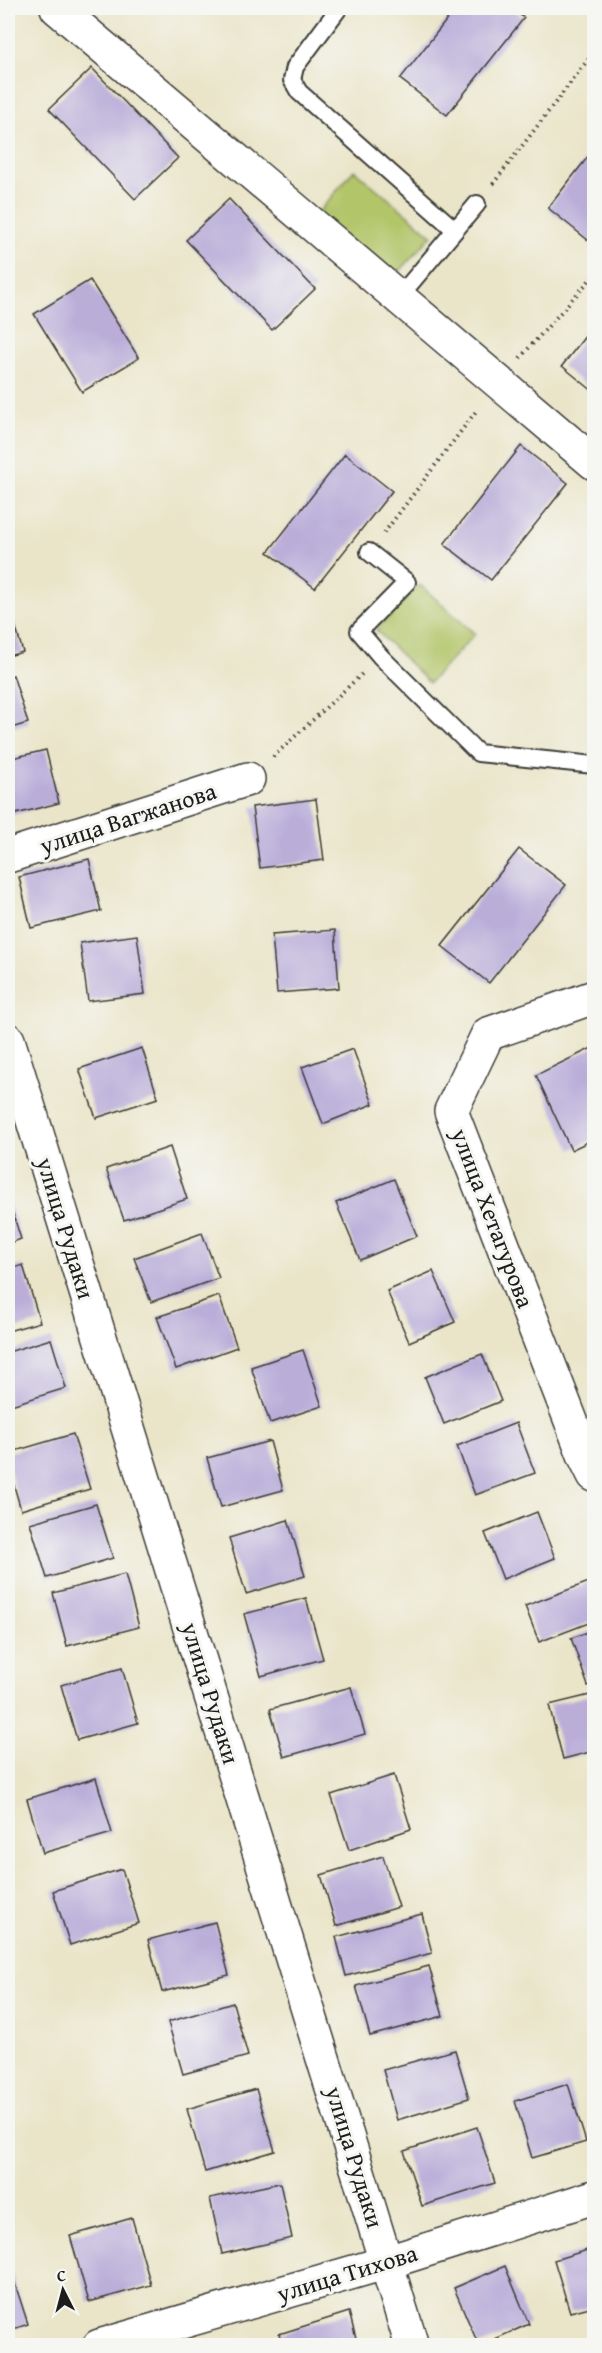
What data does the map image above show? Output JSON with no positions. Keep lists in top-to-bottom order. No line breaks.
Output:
{"streets":{"street":["улица Вагжанова","улица Хетагурова","улица Рудаки","улица Тихова"]},"crossings":[["улица Рудаки","улица Тихова"]],"north":"top"}
